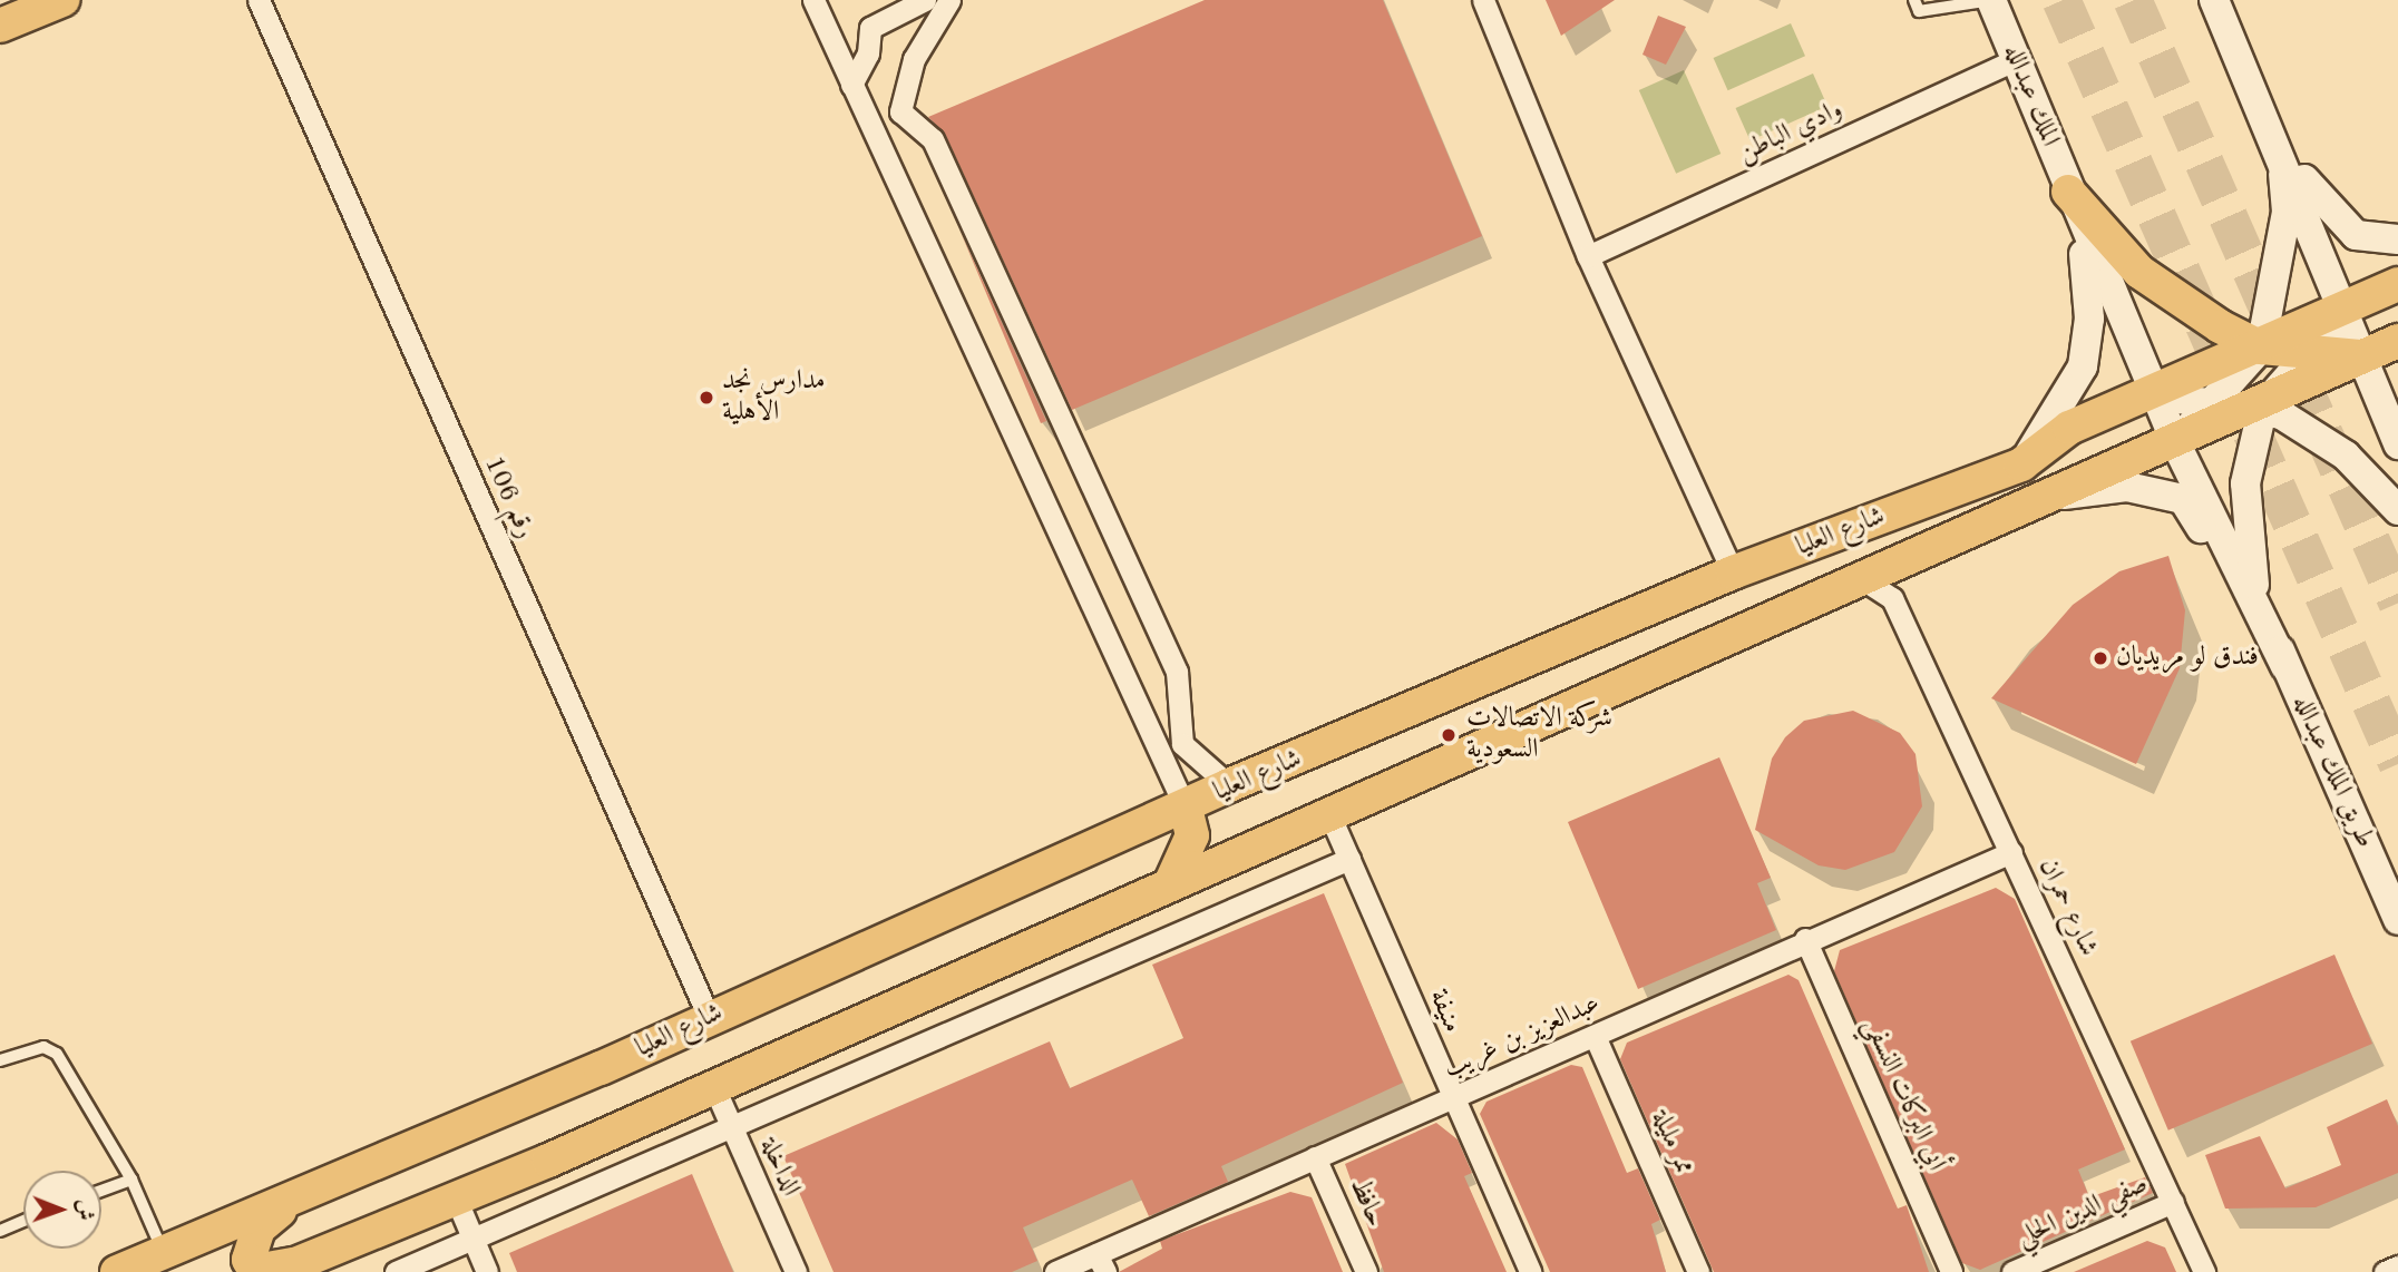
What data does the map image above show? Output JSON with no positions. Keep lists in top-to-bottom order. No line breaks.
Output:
{"streets":{"main road":["الملك عبدالله","شارع العليا","طريق الملك عبدالله"],"street":["وادي الباطن","رقم 106","شارع حمران","منيفة","عبدالعزيز بن غريب","أبي البركات النسفي","ممر مليلة","الداخلة","حافظ","صفي الدين الحلي"]},"crossings":[["الملك عبدالله","وادي الباطن"],["رقم 106","شارع العليا"],["شارع العليا","شارع حمران"],["شارع العليا","منيفة"],["شارع العليا","الداخلة"],["شارع حمران","عبدالعزيز بن غريب"],["شارع حمران","صفي الدين الحلي"],["منيفة","عبدالعزيز بن غريب"],["عبدالعزيز بن غريب","أبي البركات النسفي"],["عبدالعزيز بن غريب","ممر مليلة"],["عبدالعزيز بن غريب","حافظ"]],"places":["مدارس نجد الأهلية","فندق لو مريديان","شركة الاتصالات السعودية"],"north":"right"}
